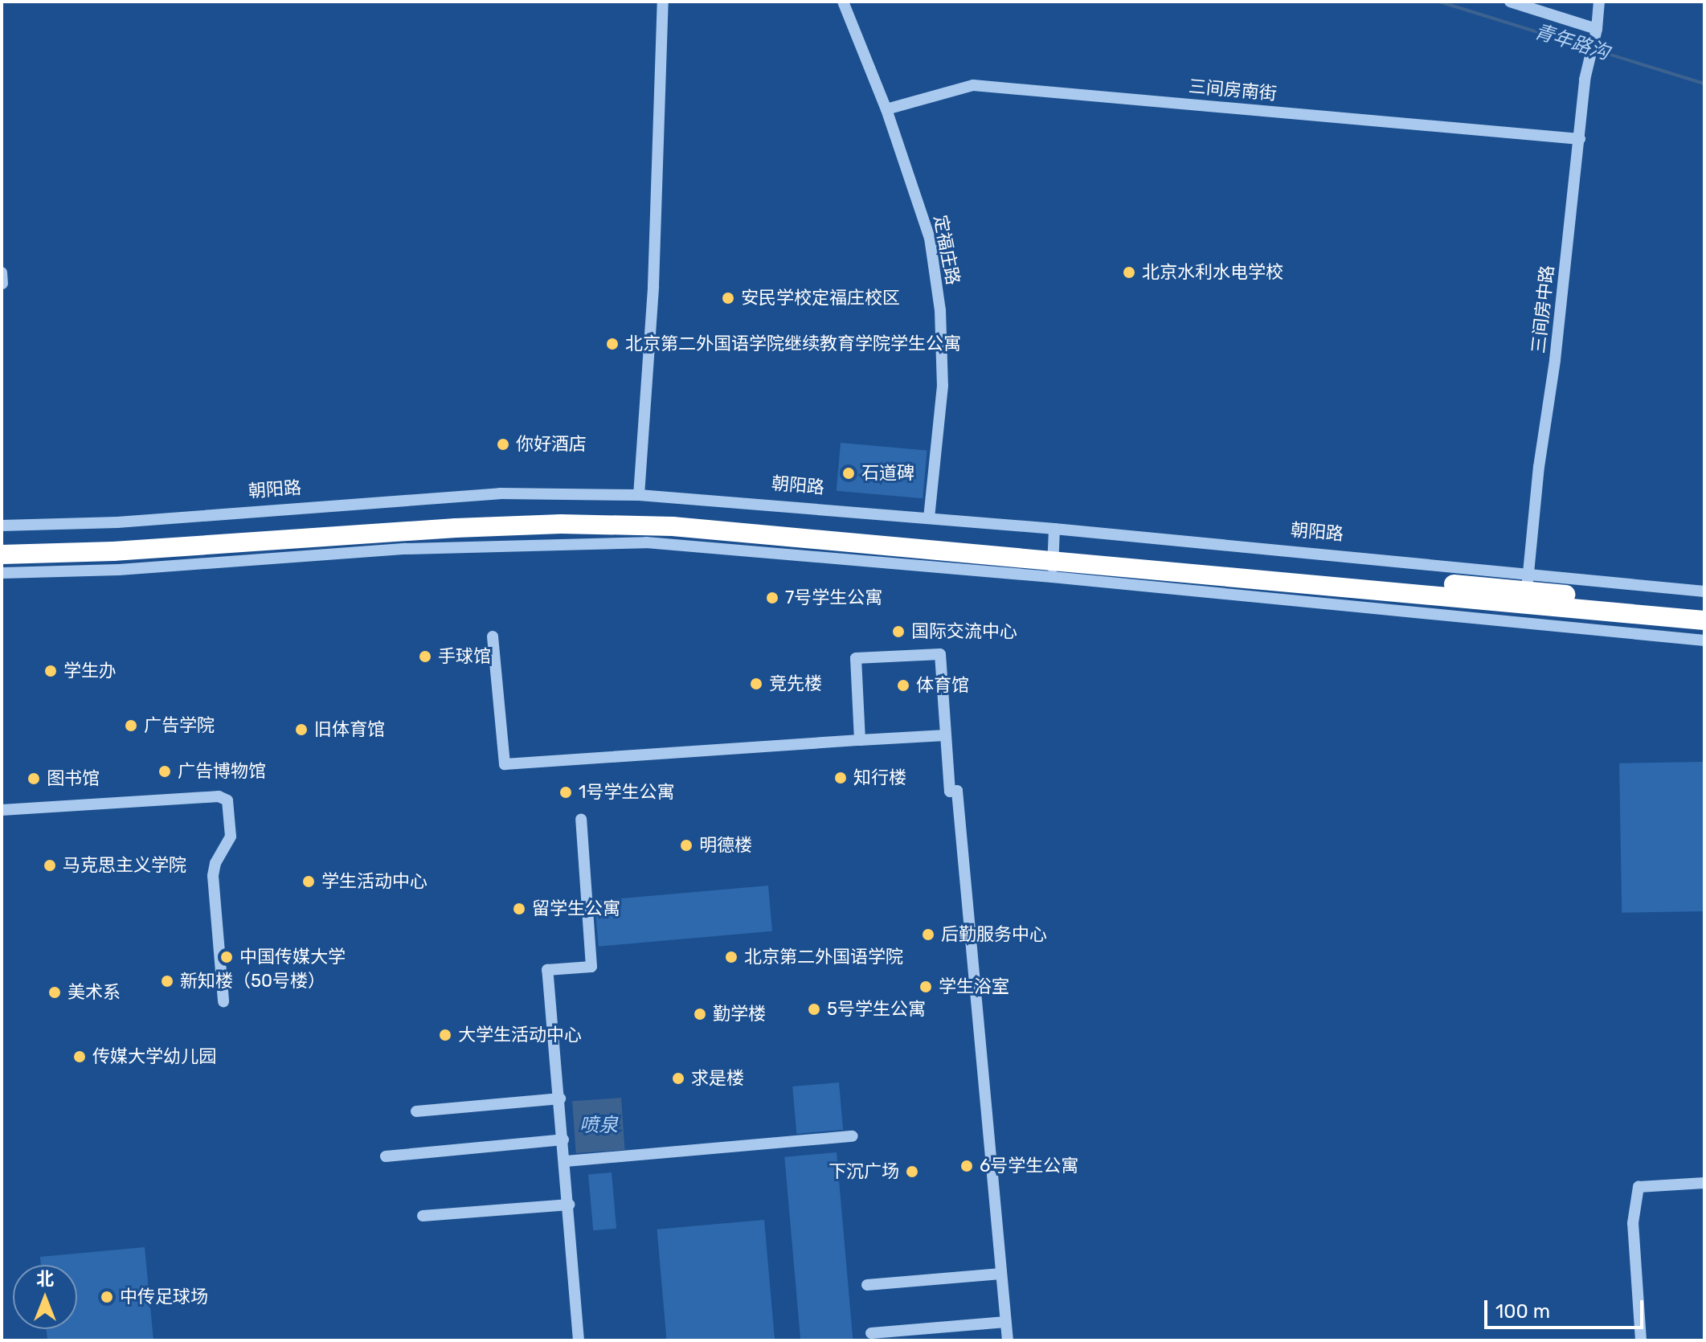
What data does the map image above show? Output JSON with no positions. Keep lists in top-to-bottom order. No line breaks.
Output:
{"streets":{"highway":["朝阳路"],"street":["三间房南街","定福庄路","三间房中路"]},"crossings":[["三间房南街","定福庄路"],["三间房南街","三间房中路"],["定福庄路","朝阳路"],["三间房中路","朝阳路"]],"water":["青年路沟","喷泉"],"places":["北京水利水电学校","安民学校定福庄校区","北京第二外国语学院继续教育学院学生公寓","你好酒店","石道碑","7号学生公寓","国际交流中心","手球馆","学生办","竞先楼","体育馆","广告学院","旧体育馆","广告博物馆","知行楼","图书馆","1号学生公寓","明德楼","马克思主义学院","学生活动中心","留学生公寓","后勤服务中心","中国传媒大学","北京第二外国语学院","新知楼（50号楼）","学生浴室","美术系","5号学生公寓","勤学楼","大学生活动中心","传媒大学幼儿园","求是楼","6号学生公寓","下沉广场","中传足球场"],"scale_bar":"100 m","north":"top"}
